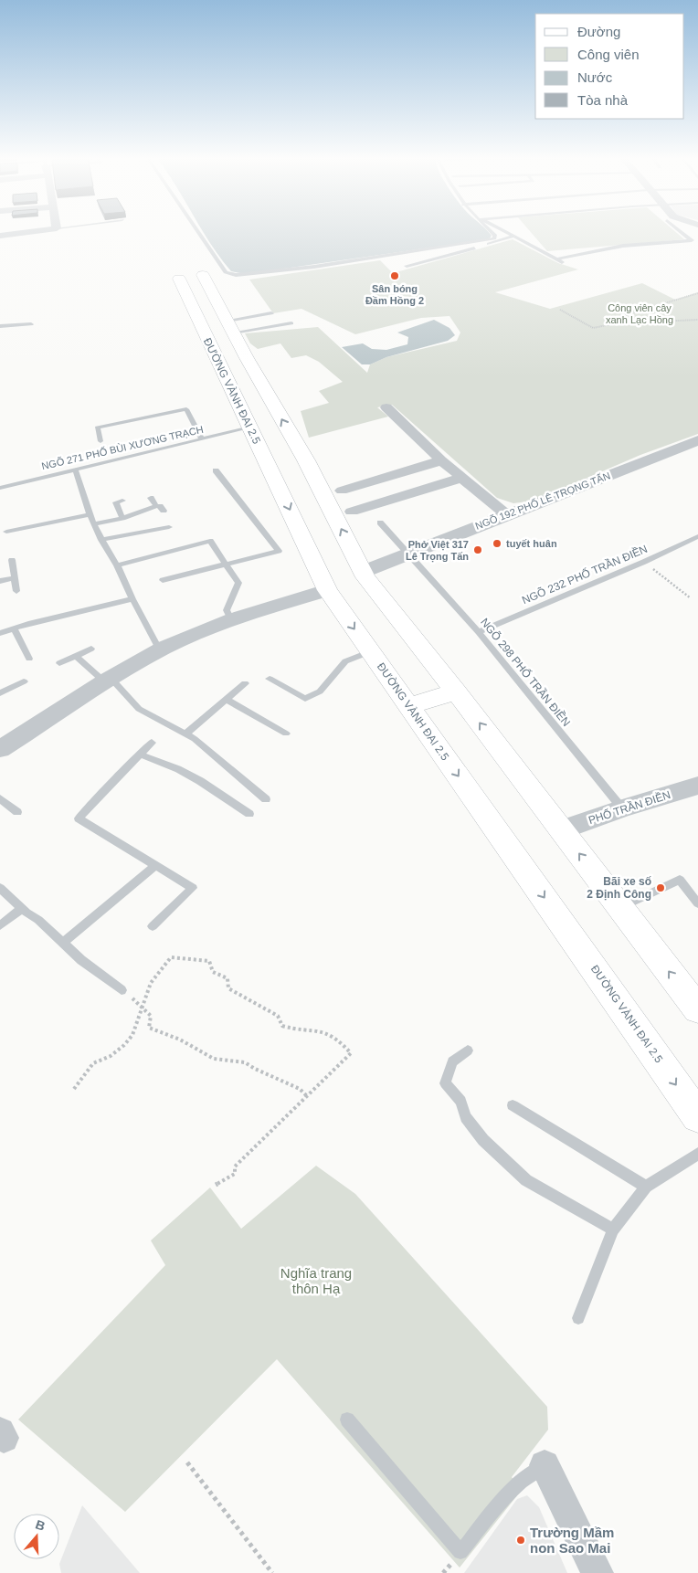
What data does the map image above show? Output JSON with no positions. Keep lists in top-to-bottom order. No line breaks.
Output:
{"streets":{"main road":["ĐƯỜNG VÀNH ĐAI 2.5"],"street":["NGÕ 192 PHỐ LÊ TRỌNG TẤN","PHỐ TRẦN ĐIỀN"],"lane":["NGÕ 271 PHỐ BÙI XƯƠNG TRẠCH","NGÕ 232 PHỐ TRẦN ĐIỀN","NGÕ 298 PHỐ TRẦN ĐIỀN"]},"crossings":[["ĐƯỜNG VÀNH ĐAI 2.5","NGÕ 271 PHỐ BÙI XƯƠNG TRẠCH"],["ĐƯỜNG VÀNH ĐAI 2.5","NGÕ 192 PHỐ LÊ TRỌNG TẤN"],["ĐƯỜNG VÀNH ĐAI 2.5","PHỐ TRẦN ĐIỀN"],["NGÕ 192 PHỐ LÊ TRỌNG TẤN","NGÕ 298 PHỐ TRẦN ĐIỀN"],["NGÕ 232 PHỐ TRẦN ĐIỀN","NGÕ 298 PHỐ TRẦN ĐIỀN"],["NGÕ 298 PHỐ TRẦN ĐIỀN","PHỐ TRẦN ĐIỀN"]],"parks":["Công viên cây xanh Lạc Hồng","Nghĩa trang thôn Hạ"],"places":["Sân bóng Đầm Hồng 2","tuyết huân","Phở Việt 317 Lê Trọng Tấn","Bãi xe số 2 Định Công","Trường Mầm non Sao Mai"],"legend":["Đường","Công viên","Nước","Tòa nhà"],"north":"top"}
